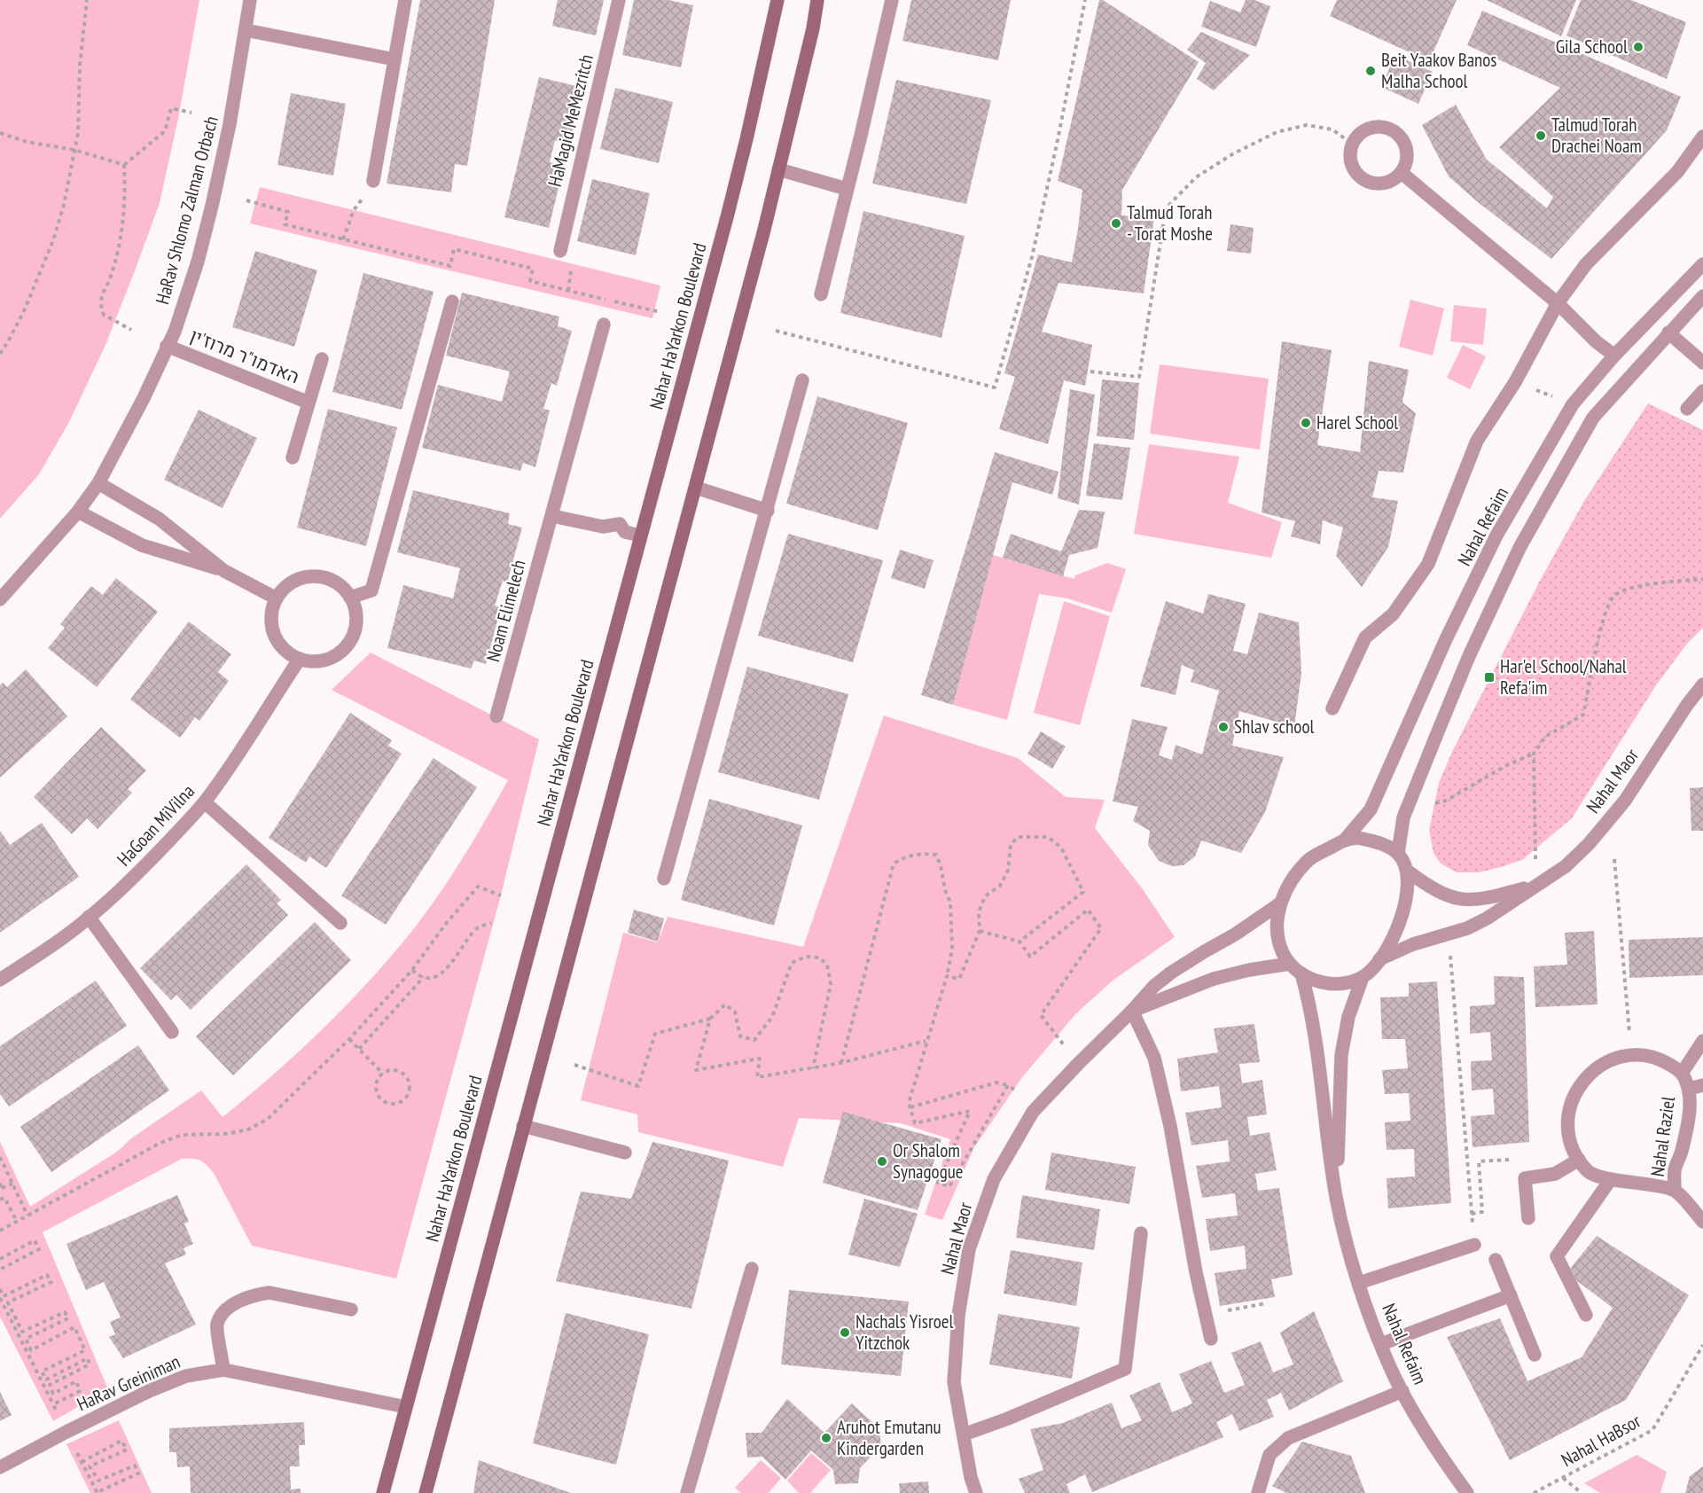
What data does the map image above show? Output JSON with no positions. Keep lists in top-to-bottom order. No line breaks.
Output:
{"streets":{"main road":["Nahar HaYarkon Boulevard"],"street":["HaMagid MeMezritch","HaRav Shlomo Zalman Orbach","האדמו\"ר מרוז'ין","Nahal Refaim","Noam Elimelech","Nahal Maor","HaGoan MiVilna","Nahal Raziel","HaRav Greiniman"],"path":["Nahal HaBsor"]},"crossings":[["HaRav Shlomo Zalman Orbach","האדמו\"ר מרוז'ין"],["Nahar HaYarkon Boulevard","HaRav Greiniman"],["Nahal Refaim","Nahal Maor"]],"places":{"other":["Gila School","Beit Yaakov Banos Malha School","Talmud Torah Drachei Noam","Talmud Torah - Torat Moshe","Harel School","Shlav school","Or Shalom Synagogue","Nachals Yisroel Yitzchok","Aruhot Emutanu Kindergarden"],"transit":["Har'el School/Nahal Refa'im"]}}
